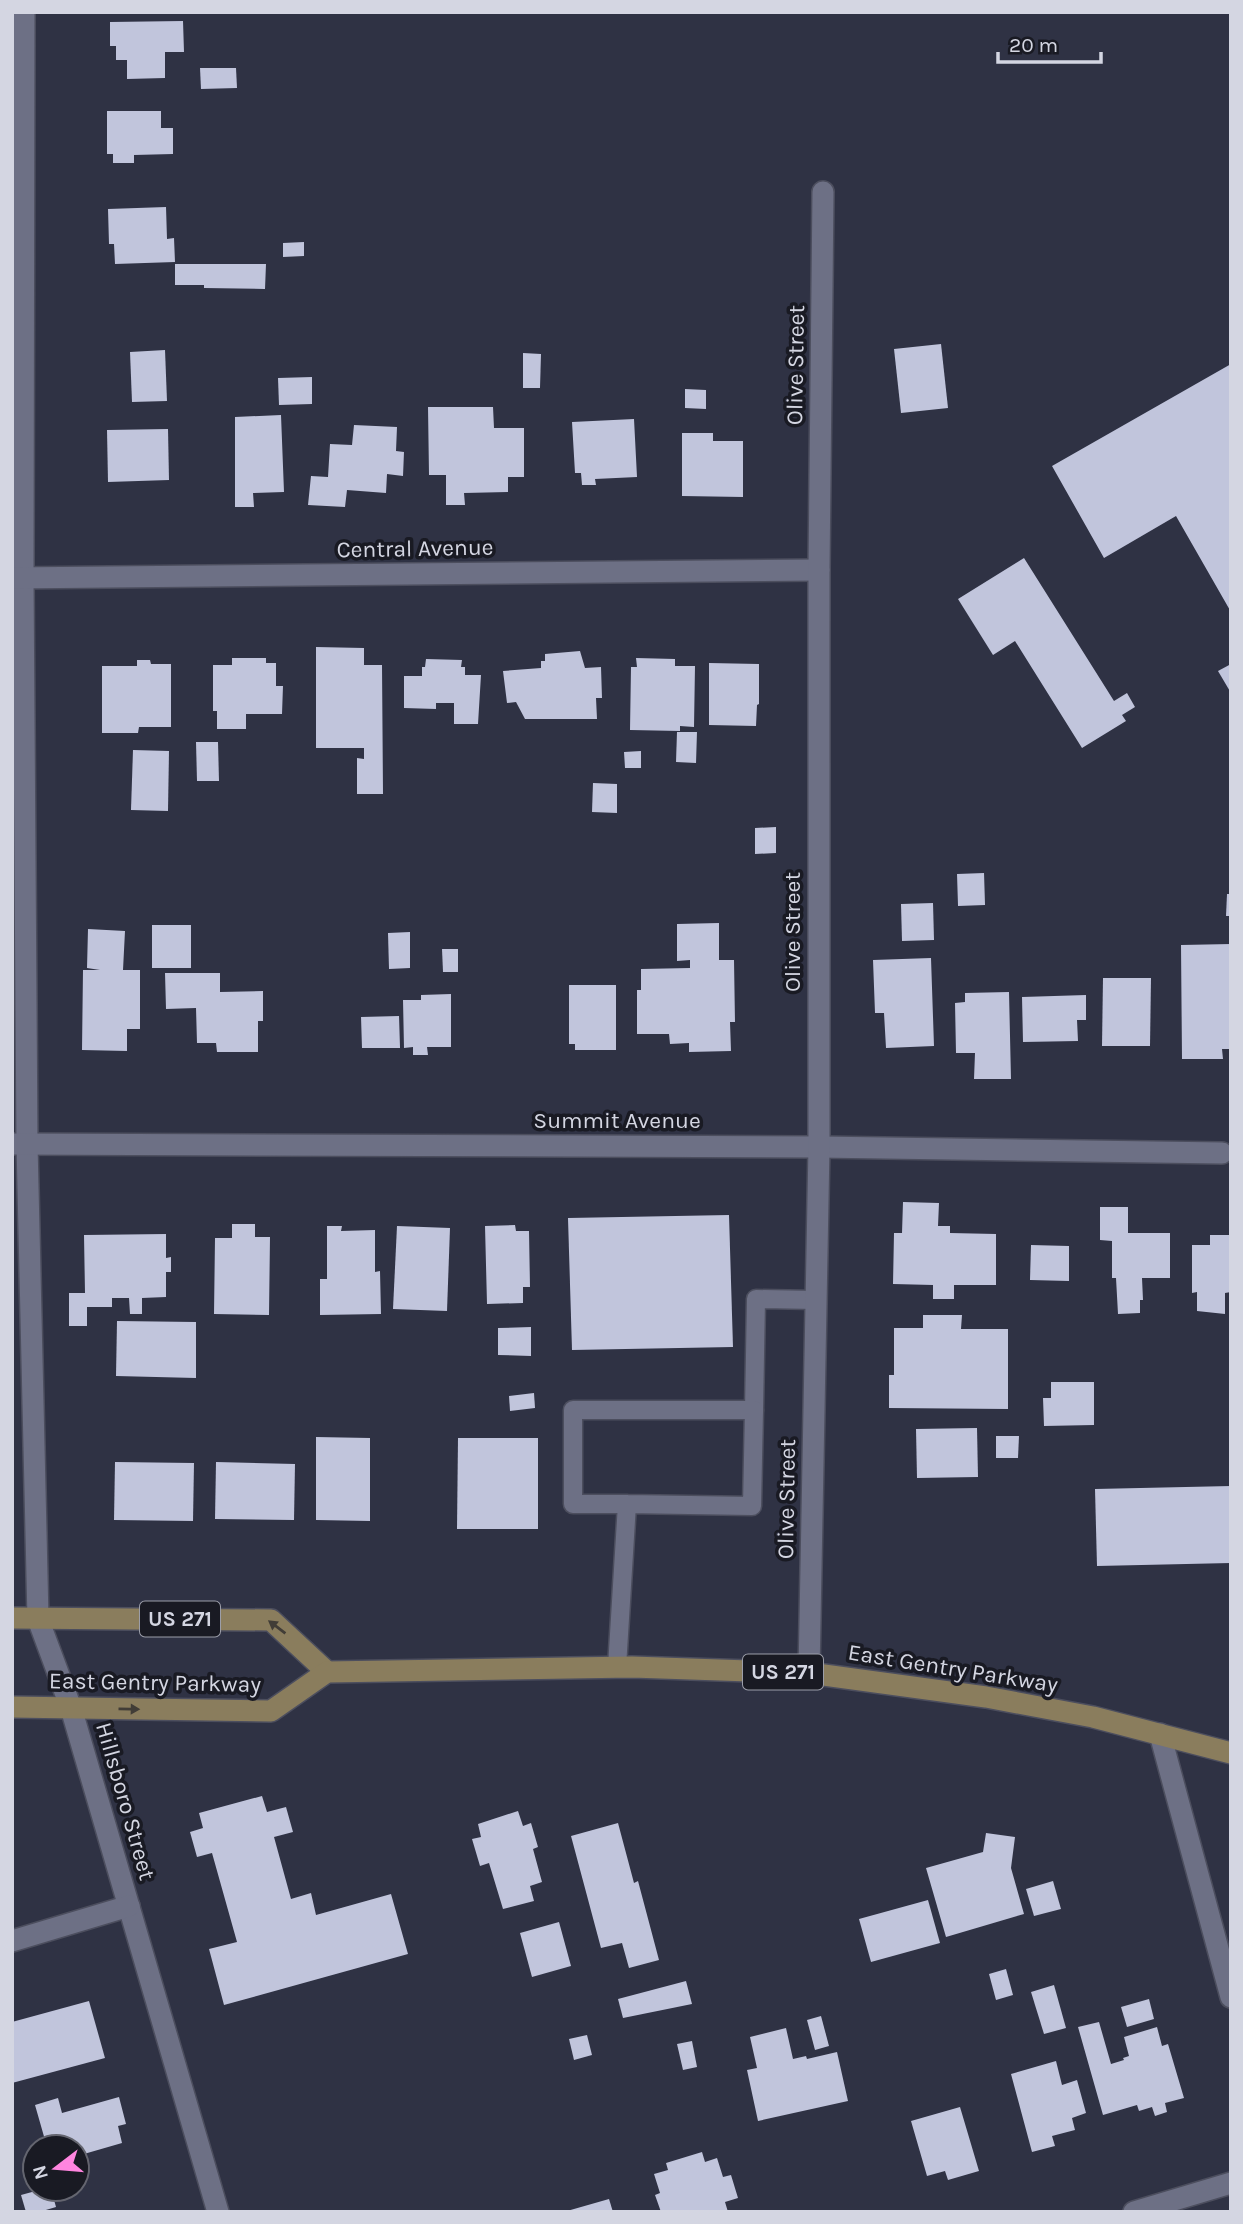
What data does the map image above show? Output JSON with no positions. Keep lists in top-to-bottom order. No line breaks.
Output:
{"streets":{"main road":["US 271","East Gentry Parkway"],"street":["Olive Street","Central Avenue","Summit Avenue","Hillsboro Street"]},"crossings":[["Olive Street","Central Avenue"],["Olive Street","Summit Avenue"],["Olive Street","East Gentry Parkway"],["Central Avenue","Hillsboro Street"],["Summit Avenue","Hillsboro Street"],["US 271","East Gentry Parkway"],["US 271","Hillsboro Street"],["East Gentry Parkway","Hillsboro Street"]],"scale_bar":"20 m","north":"left"}
